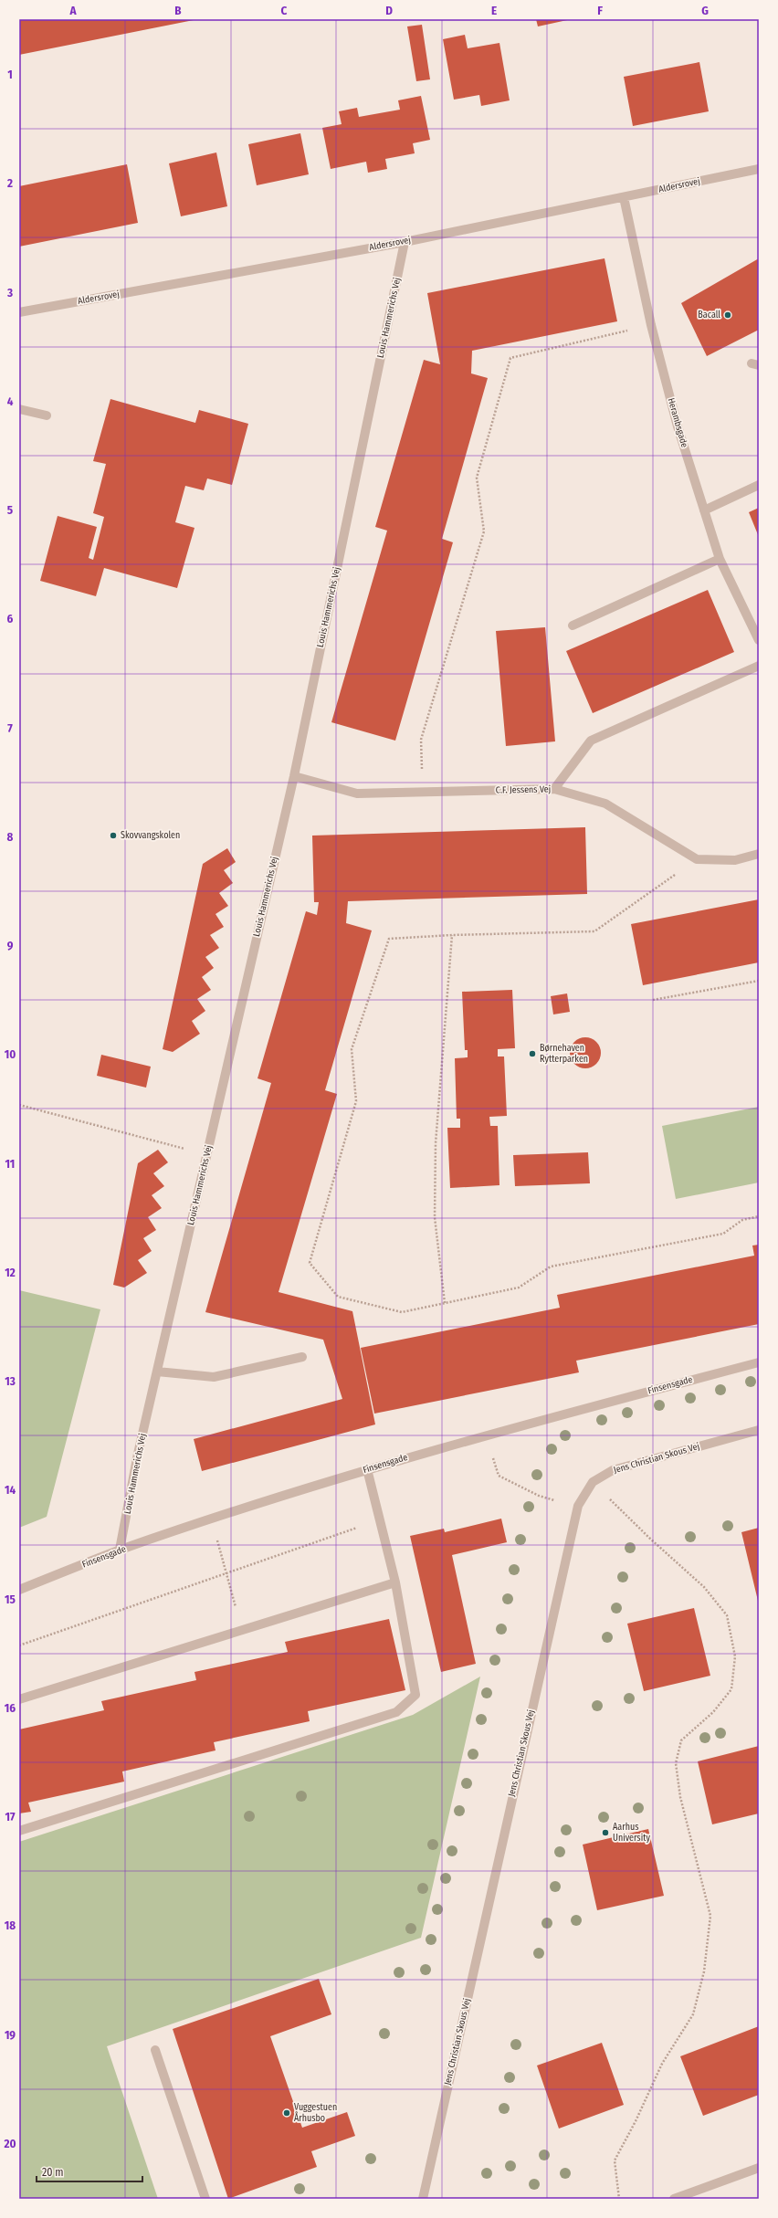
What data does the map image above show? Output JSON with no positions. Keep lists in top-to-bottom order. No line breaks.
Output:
{"streets":{"street":["Aldersrovej","Louis Hammerichs Vej","Herambsgade","C.F. Jessens Vej","Finsensgade","Jens Christian Skous Vej"]},"crossings":[["Aldersrovej","Louis Hammerichs Vej"],["Aldersrovej","Herambsgade"],["Louis Hammerichs Vej","C.F. Jessens Vej"],["Louis Hammerichs Vej","Finsensgade"]],"places":["Bacall","Skovvangskolen","Børnehaven Rytterparken","Aarhus University","Vuggestuen Århusbo"],"scale_bar":"20 m","grid":{"columns":["A","B","C","D","E","F","G"],"rows":["1","2","3","4","5","6","7","8","9","10","11","12","13","14","15","16","17","18","19","20"]}}
